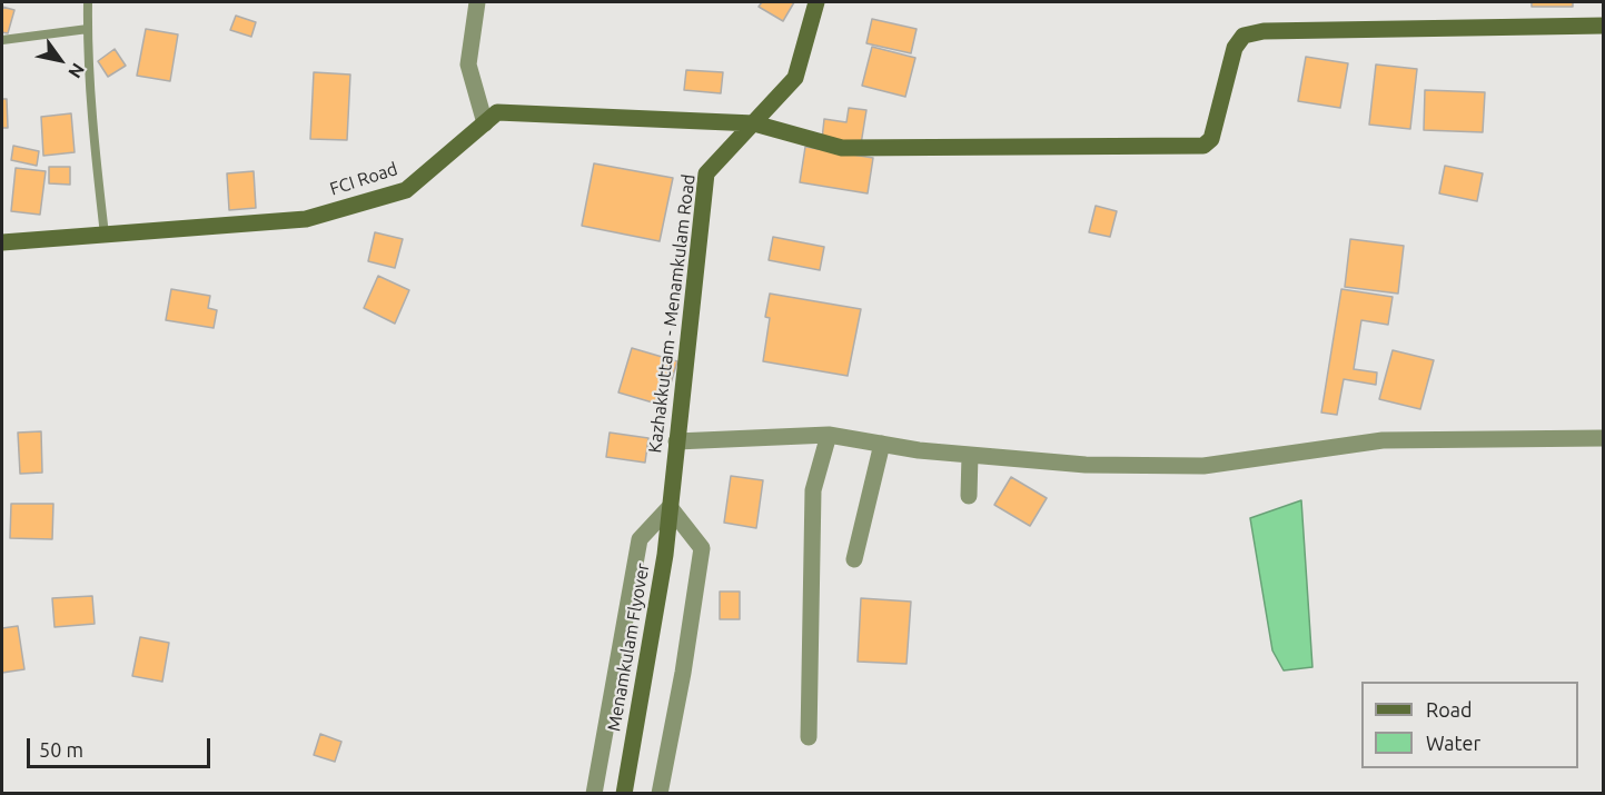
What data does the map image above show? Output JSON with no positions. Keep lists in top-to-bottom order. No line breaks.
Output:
{"streets":{"street":["FCI Road","Kazhakkuttam - Menamkulam Road","Menamkulam Flyover"]},"crossings":[["FCI Road","Kazhakkuttam - Menamkulam Road"],["Kazhakkuttam - Menamkulam Road","Menamkulam Flyover"]],"legend":["Road","Water"],"scale_bar":"50 m","north":"bottom right"}
